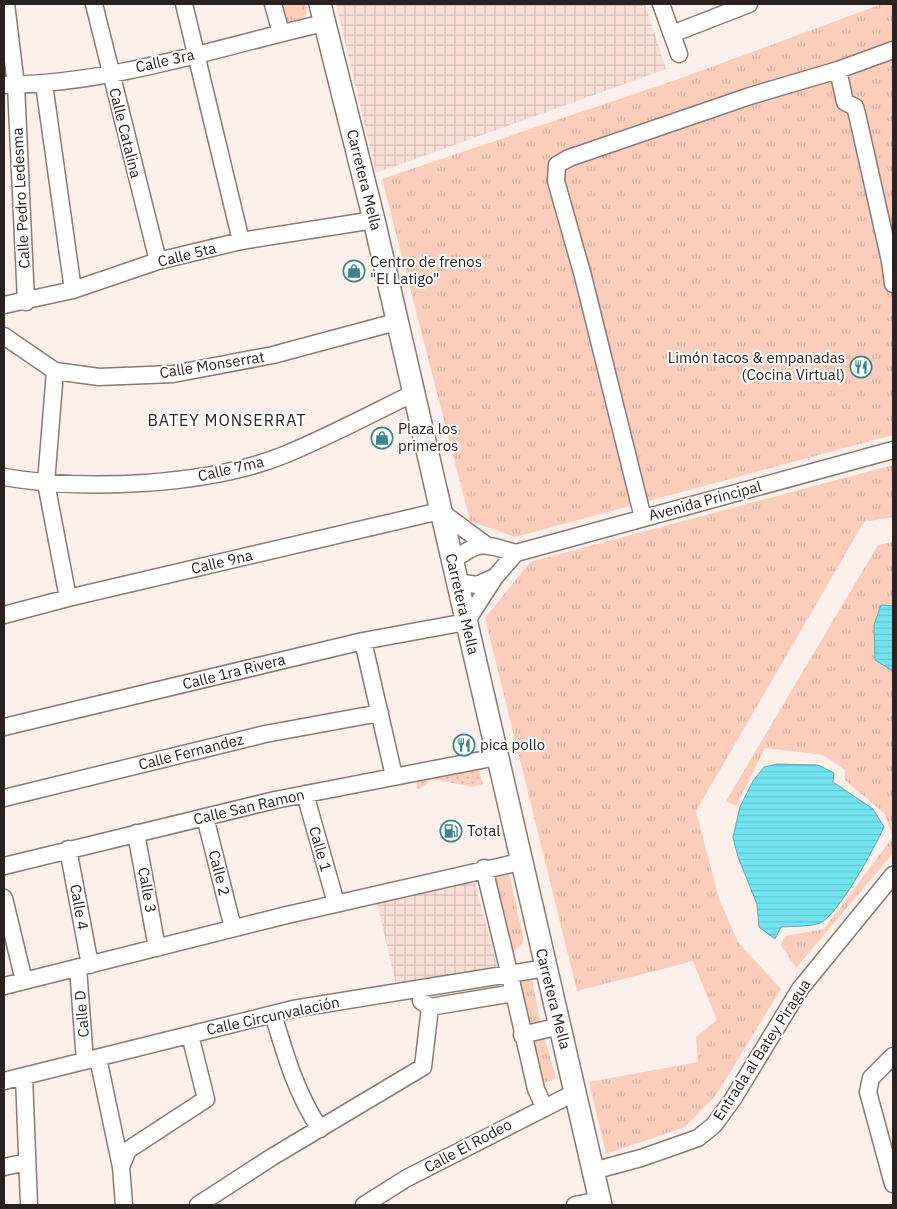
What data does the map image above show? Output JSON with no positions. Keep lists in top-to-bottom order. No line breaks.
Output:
{"streets":{"main road":["Carretera Mella"],"street":["Calle 3ra","Calle Catalina","Calle Pedro Ledesma","Calle 5ta","Calle Monserrat","Calle 7ma","Avenida Principal","Calle 9na","Calle 1ra Rivera","Calle Fernandez","Calle San Ramon","Calle 1","Calle 2","Calle 3","Calle 4","Calle D","Calle Circunvalación","Entrada al Batey Piragua","Calle El Rodeo"]},"crossings":[["Calle 3ra","Calle Catalina"],["Calle 3ra","Carretera Mella"],["Calle 3ra","Calle Pedro Ledesma"],["Calle Catalina","Calle 5ta"],["Carretera Mella","Calle 5ta"],["Carretera Mella","Calle Monserrat"],["Carretera Mella","Calle 7ma"],["Carretera Mella","Calle 9na"],["Carretera Mella","Calle 1ra Rivera"],["Carretera Mella","Calle San Ramon"],["Carretera Mella","Calle Circunvalación"],["Carretera Mella","Entrada al Batey Piragua"],["Carretera Mella","Calle El Rodeo"],["Calle Pedro Ledesma","Calle 5ta"],["Calle San Ramon","Calle 1"],["Calle San Ramon","Calle 2"],["Calle San Ramon","Calle 3"],["Calle San Ramon","Calle 4"],["Calle 4","Calle D"],["Calle D","Calle Circunvalación"]],"districts":["BATEY MONSERRAT"],"places":{"shop":["Centro de frenos \"El Latigo\"","Plaza los primeros"],"restaurant":["Limón tacos & empanadas (Cocina Virtual)","pica pollo"],"fuel station":["Total"]}}
